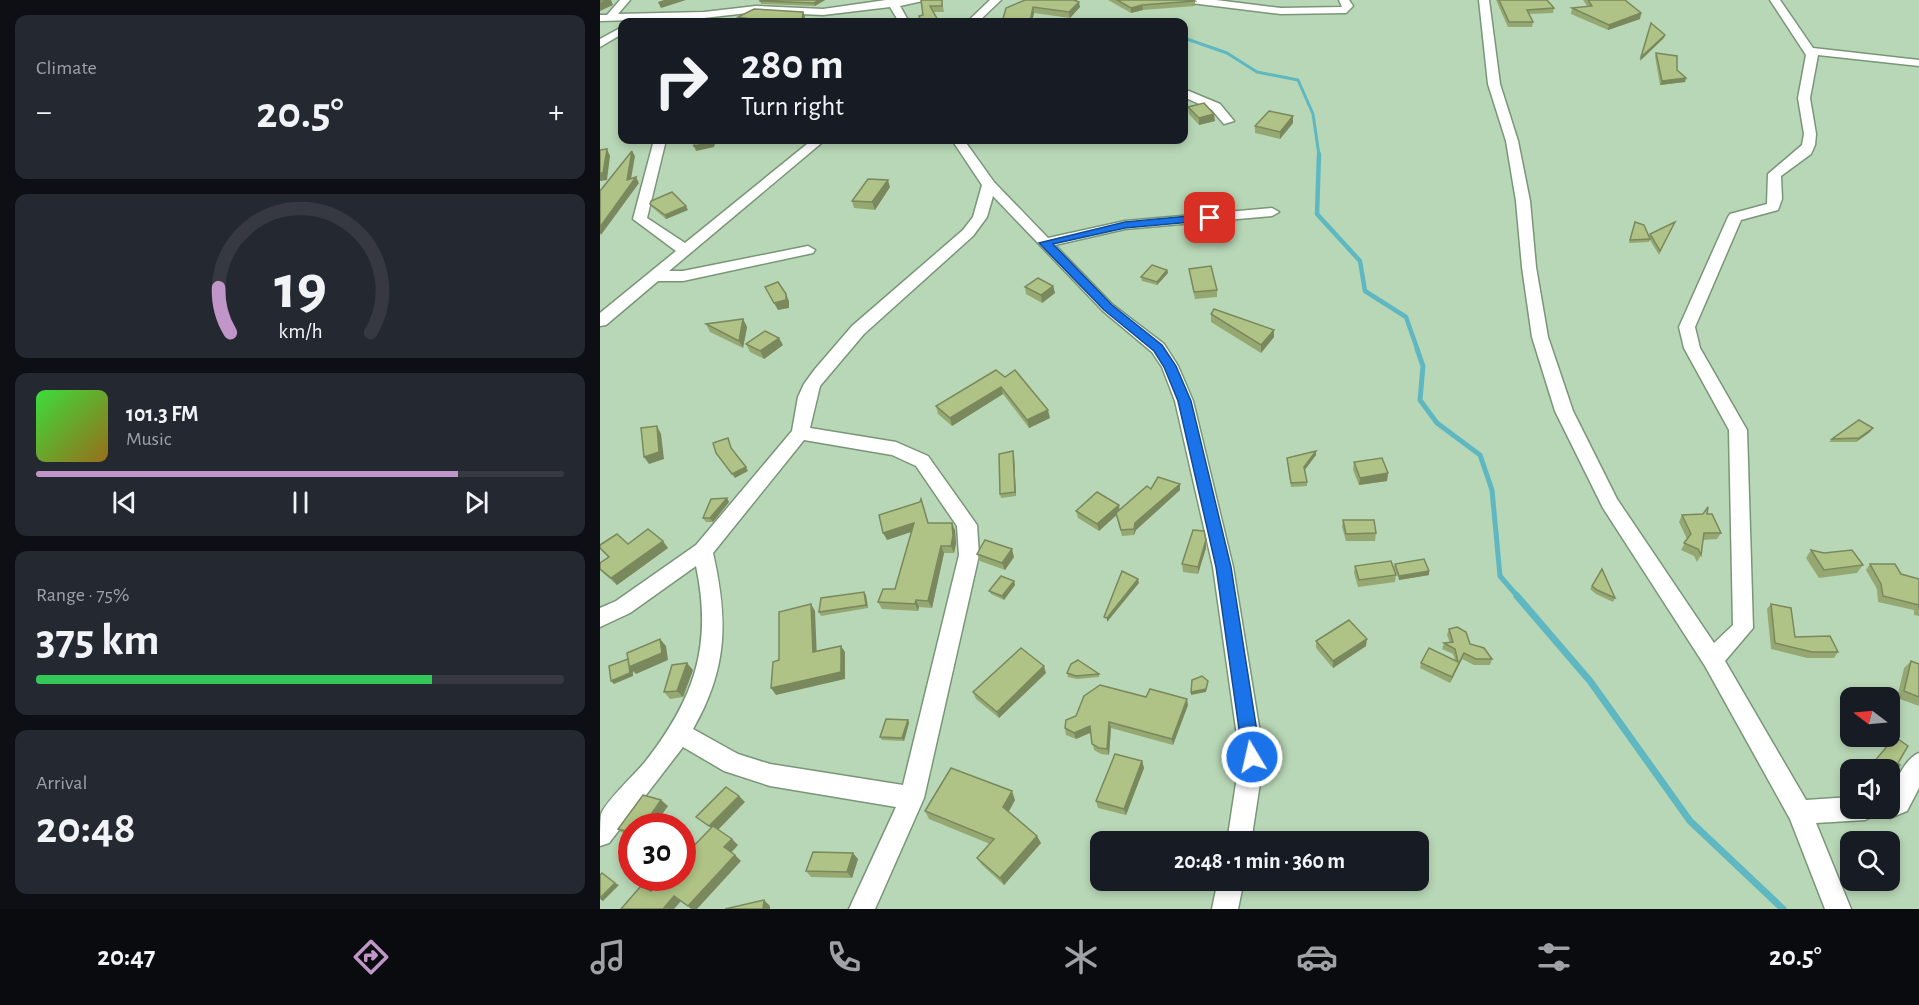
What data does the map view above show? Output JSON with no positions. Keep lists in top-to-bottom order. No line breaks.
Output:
{"north":"left","page":{"tile":["Climate",["Range · 75%","375 km"],["Arrival","20:48"]],"turn":["280 m","Turn right"],"heat":["−","20.5°","+"],"song":["101.3 FM","Music"],"limit":"30","trip":"20:48 · 1 min · 360 m","tabs":["20:47","20.5°"],"gauge":["19","km/h"]}}
